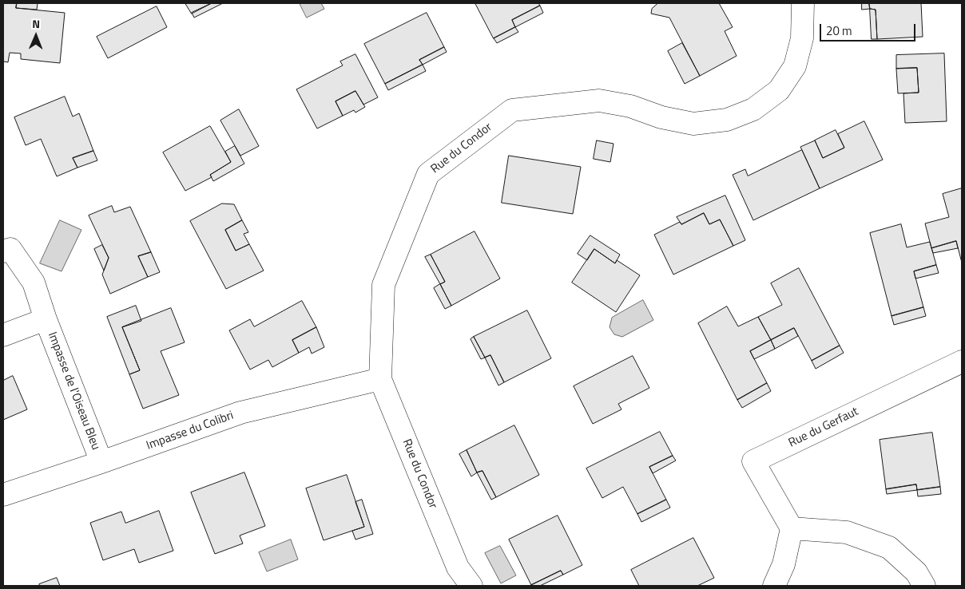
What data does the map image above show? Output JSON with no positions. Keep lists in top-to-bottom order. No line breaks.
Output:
{"streets":{"street":["Rue du Condor","Impasse de l'Oiseau Bleu","Rue du Gerfaut","Impasse du Colibri"]},"crossings":[["Rue du Condor","Impasse du Colibri"],["Impasse de l'Oiseau Bleu","Impasse du Colibri"]],"scale_bar":"20 m","north":"top"}
